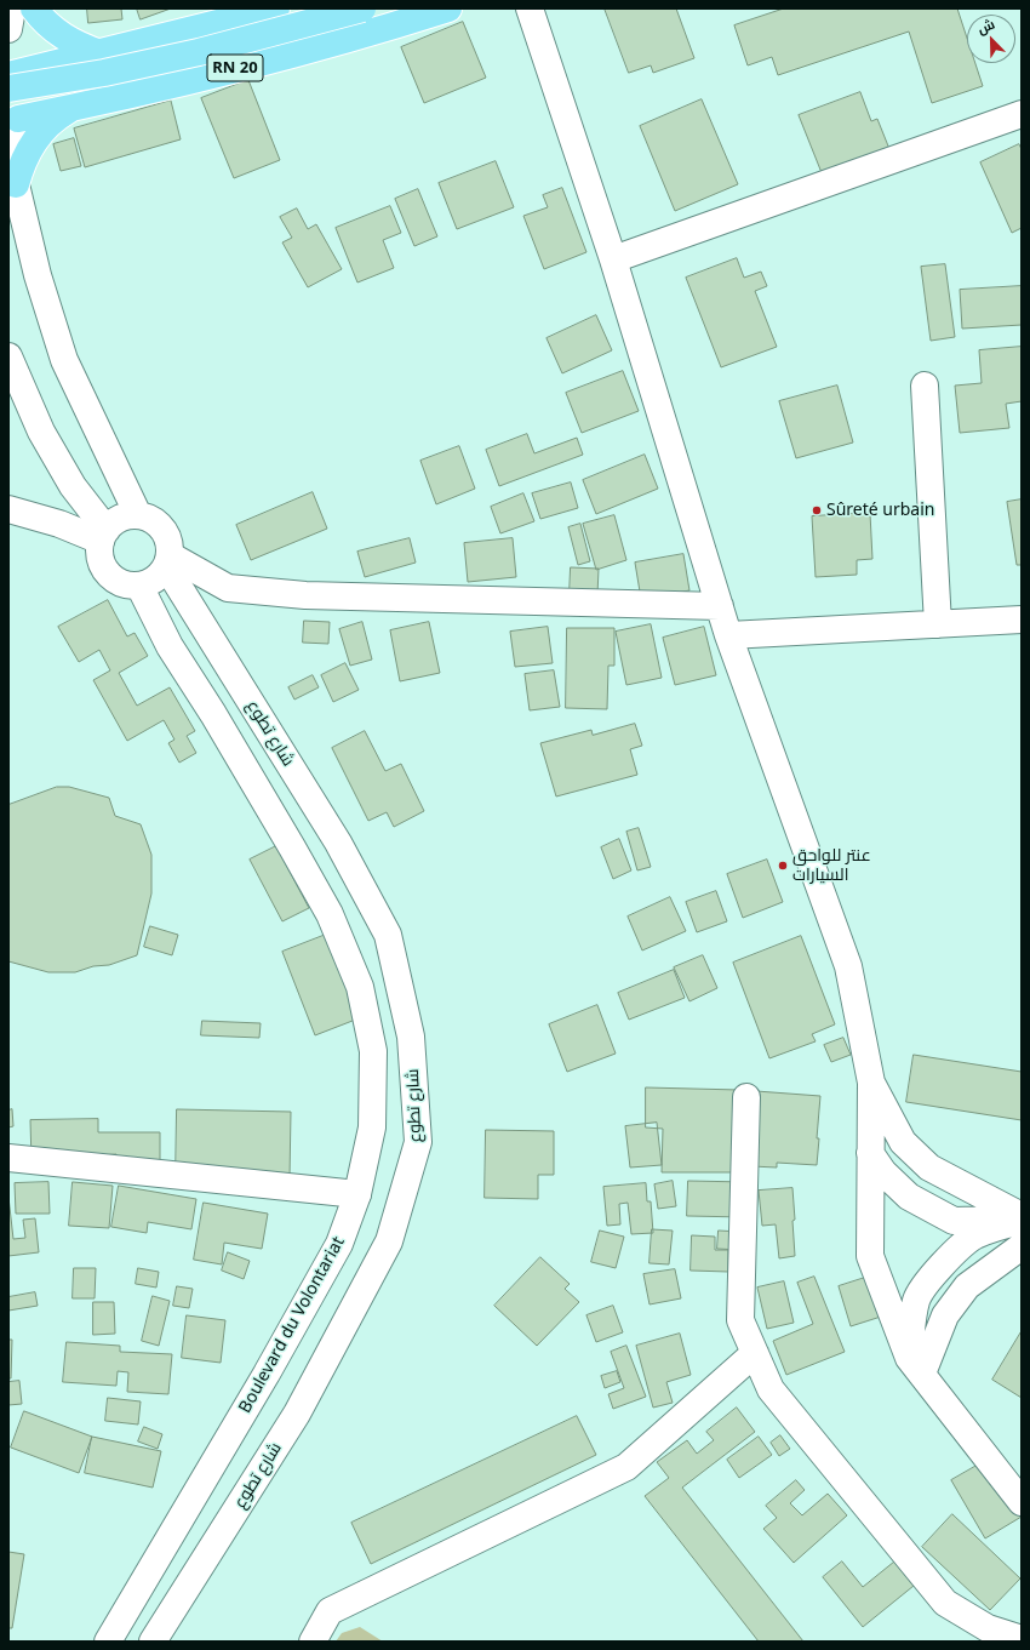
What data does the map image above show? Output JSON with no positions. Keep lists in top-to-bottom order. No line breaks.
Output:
{"streets":{"highway":["RN 20"],"street":["شارع تطوع","Boulevard du Volontariat"]},"crossings":[["شارع تطوع","Boulevard du Volontariat"]],"places":["Sûreté urbain","عنتر للواحق السيارات"],"north":"top left"}
